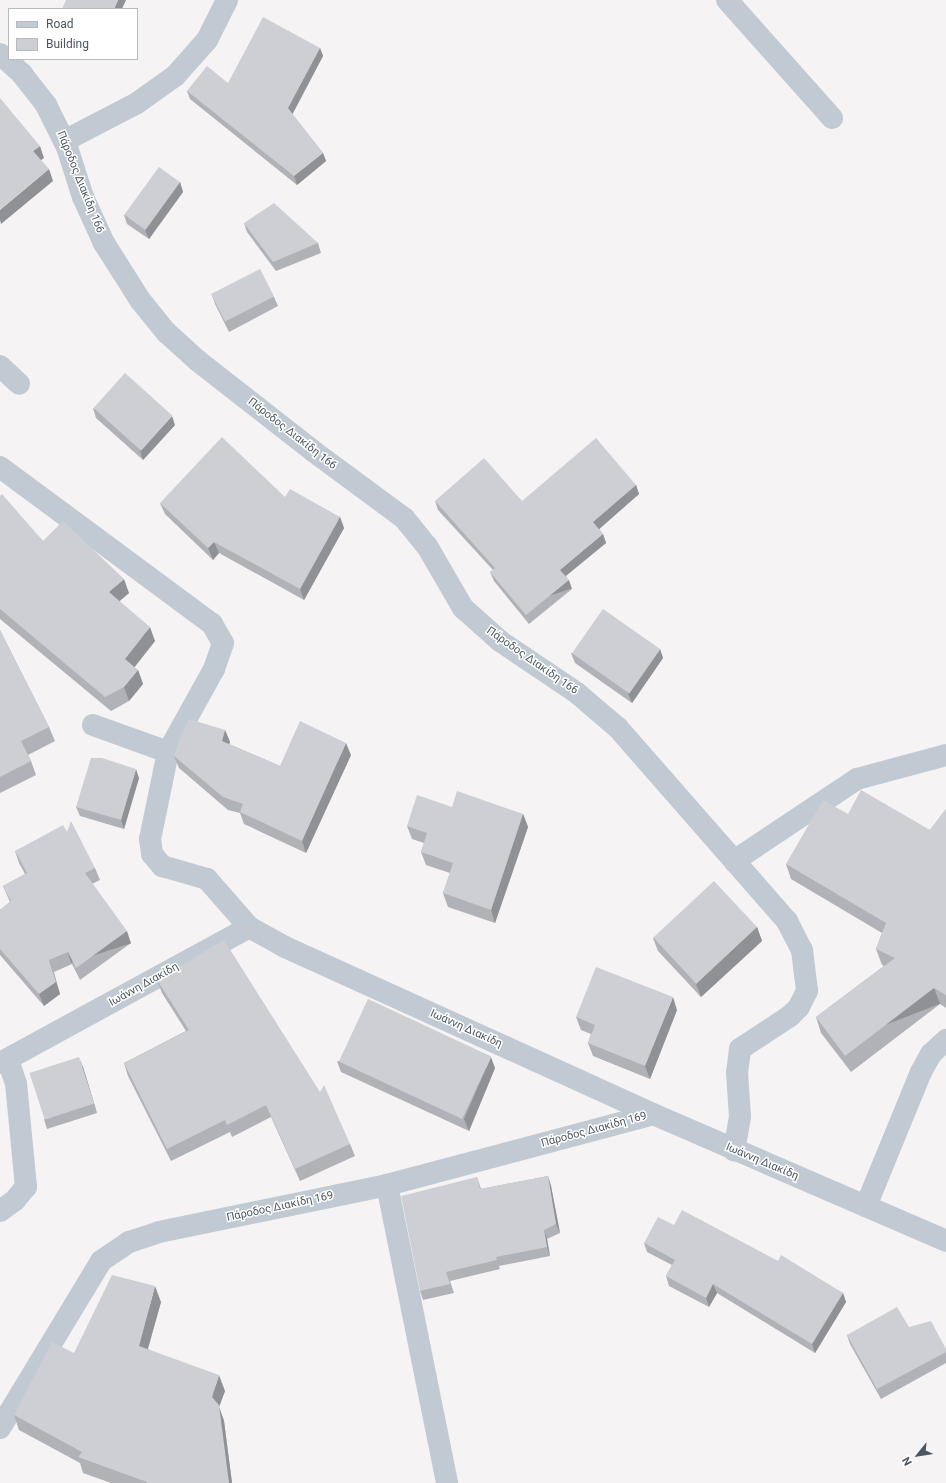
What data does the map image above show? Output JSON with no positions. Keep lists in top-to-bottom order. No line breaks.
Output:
{"streets":{"street":["Πάροδος Διακίδη 166","Ιωάννη Διακίδη","Πάροδος Διακίδη 169"]},"crossings":[["Πάροδος Διακίδη 166","Ιωάννη Διακίδη"],["Ιωάννη Διακίδη","Πάροδος Διακίδη 169"]],"legend":["Road","Building"],"north":"bottom left"}
